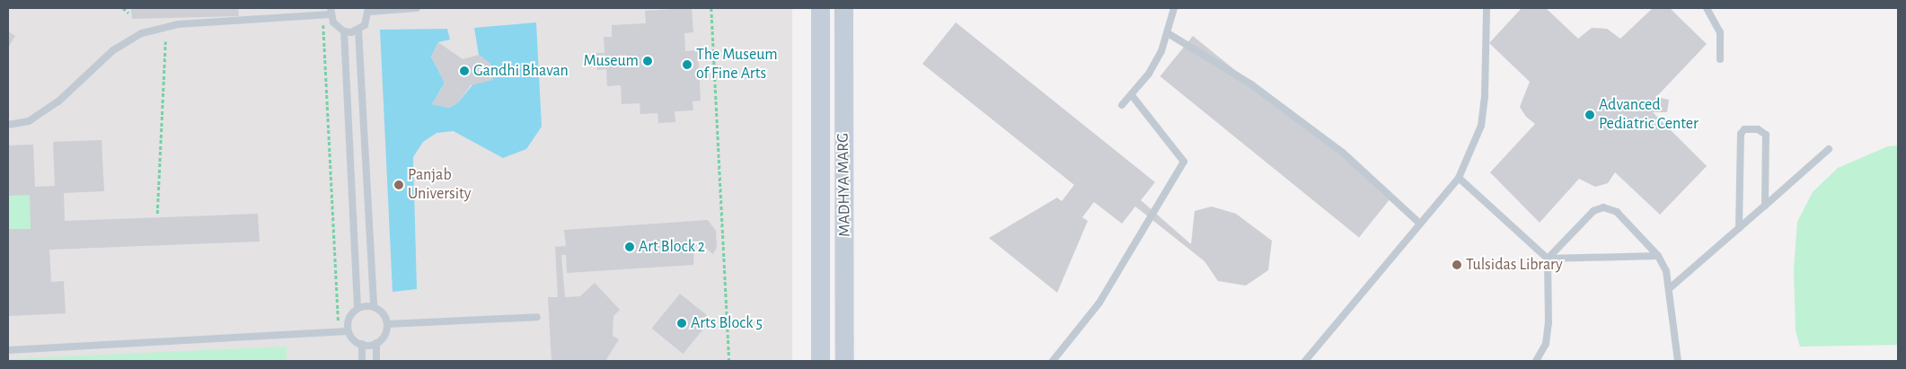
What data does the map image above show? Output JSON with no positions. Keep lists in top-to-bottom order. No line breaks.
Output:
{"streets":{"main road":["MADHYA MARG"]},"places":["Museum","The Museum of Fine Arts","Gandhi Bhavan","Advanced Pediatric Center","Panjab University","Art Block 2","Tulsidas Library","Arts Block 5"]}
